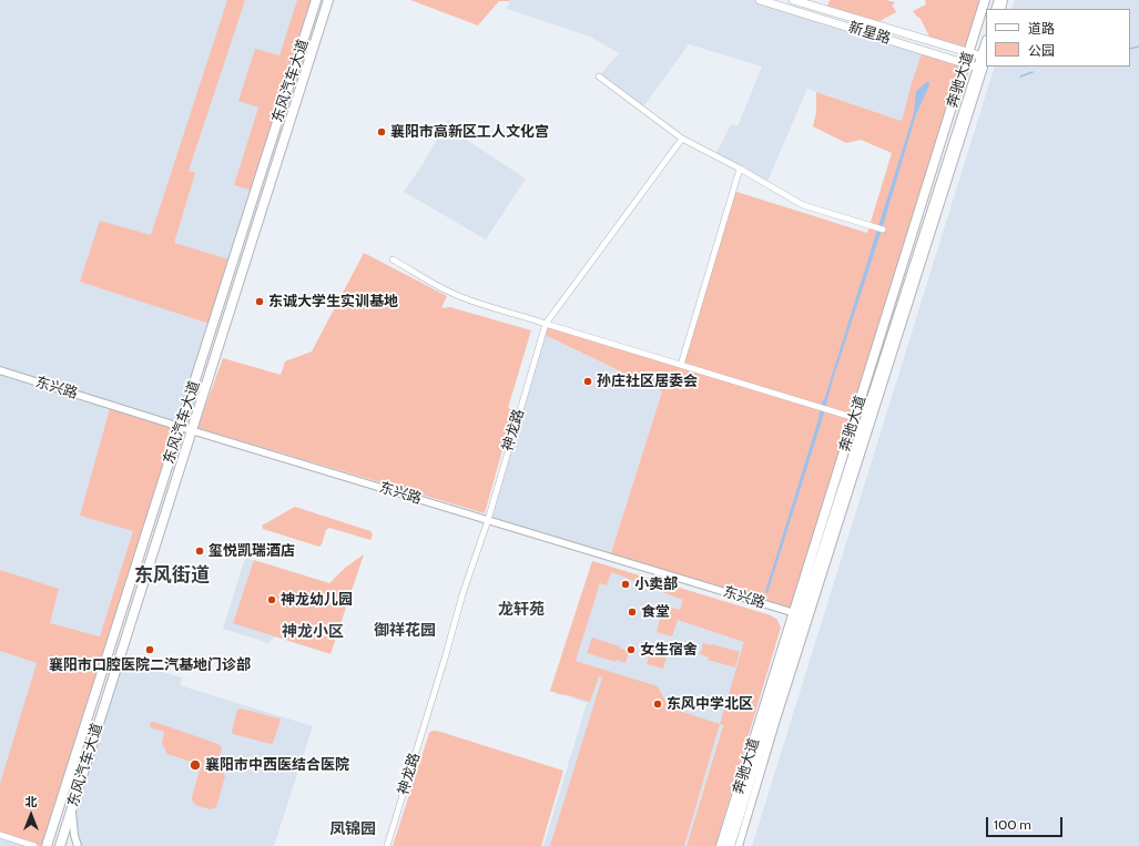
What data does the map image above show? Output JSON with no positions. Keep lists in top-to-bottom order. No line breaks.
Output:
{"streets":{"main road":["新星路","奔驰大道","东风汽车大道"],"street":["东兴路","神龙路"]},"crossings":[["新星路","奔驰大道"],["奔驰大道","东兴路"],["东风汽车大道","东兴路"],["东兴路","神龙路"]],"districts":["东风街道","龙轩苑","御祥花园","神龙小区","凤锦园"],"places":["襄阳市高新区工人文化宫","东诚大学生实训基地","孙庄社区居委会","玺悦凯瑞酒店","小卖部","神龙幼儿园","食堂","襄阳市口腔医院二汽基地门诊部","女生宿舍","东风中学北区","襄阳市中西医结合医院"],"legend":["道路","公园"],"scale_bar":"100 m","north":"top"}
